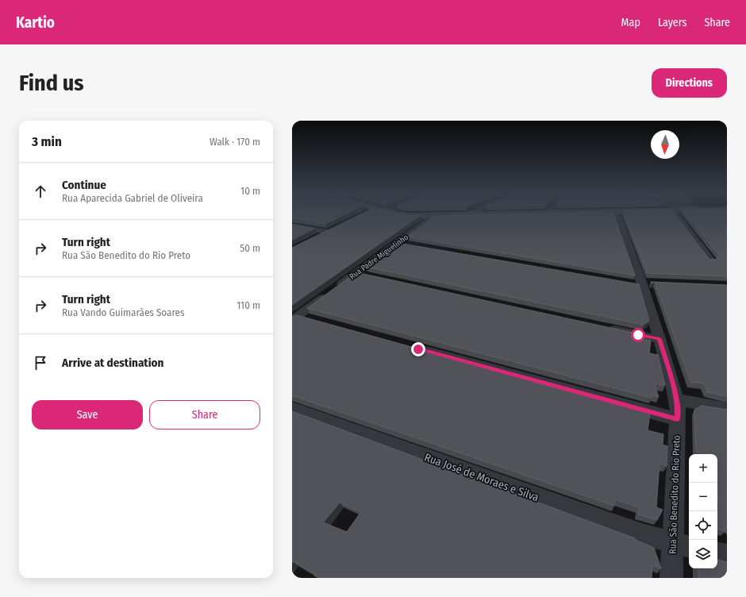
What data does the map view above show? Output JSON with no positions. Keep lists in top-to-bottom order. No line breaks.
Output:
{"streets":{"street":["Rua Padre Miguelinho","Rua José de Moraes e Silva","Rua São Benedito do Rio Preto"]},"crossings":[["Rua José de Moraes e Silva","Rua São Benedito do Rio Preto"]],"north":"bottom","page":{"header":"Kartio","nav":["Map","Layers","Share"],"buttons":["Directions",["Save","Share"]],"title":"Find us","heading":["3 min","Walk · 170 m"],"list":[["Continue","Rua Aparecida Gabriel de Oliveira","10 m"],["Turn right","Rua São Benedito do Rio Preto","50 m"],["Turn right","Rua Vando Guimarães Soares","110 m"],"Arrive at destination"],"map_buttons":["+","−"]}}
